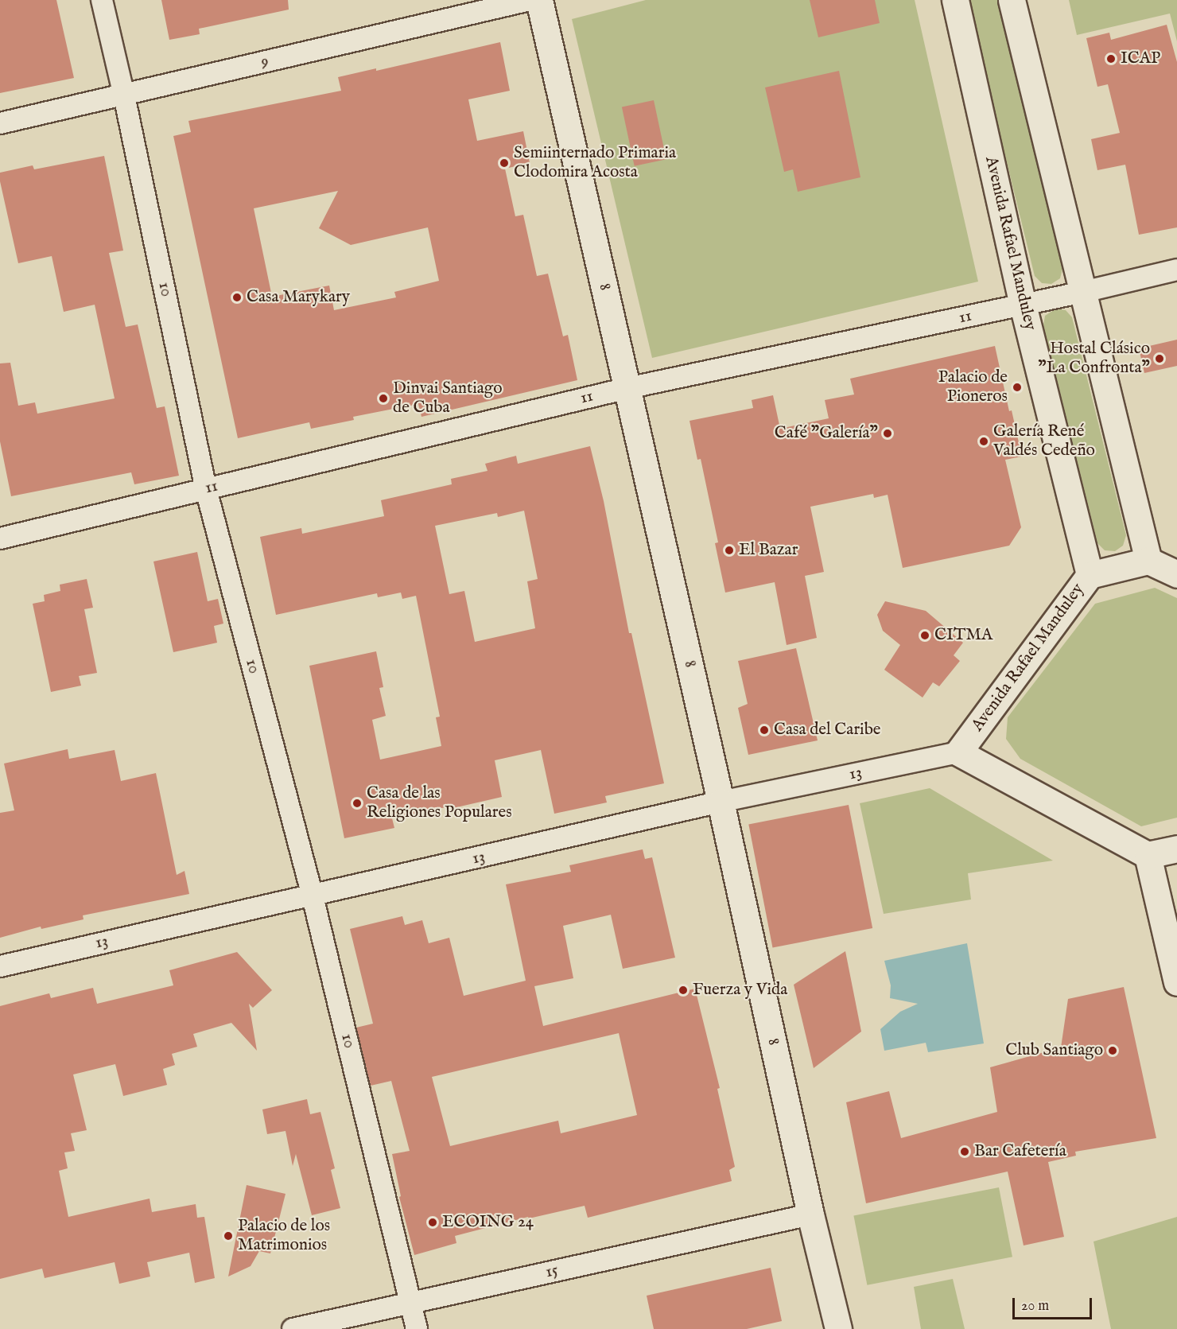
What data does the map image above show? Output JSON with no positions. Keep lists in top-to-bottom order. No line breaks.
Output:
{"streets":{"main road":["Avenida Rafael Manduley","8"],"street":["9","10","11","13","15"]},"crossings":[["9","10"],["Avenida Rafael Manduley","11"],["Avenida Rafael Manduley","13"],["8","11"],["8","13"],["8","15"],["10","11"],["10","13"],["10","15"]],"places":["ICAP","Semiinternado Primaria Clodomira Acosta","Casa Marykary","Hostal Clásico \"La Confronta\"","Palacio de Pioneros","Dinvai Santiago de Cuba","Café \"Galería\"","Galería René Valdés Cedeño","El Bazar","CITMA","Casa del Caribe","Casa de las Religiones Populares","Fuerza y Vida","Club Santiago","Bar Cafetería","ECOING 24","Palacio de los Matrimonios"],"scale_bar":"20 m"}
